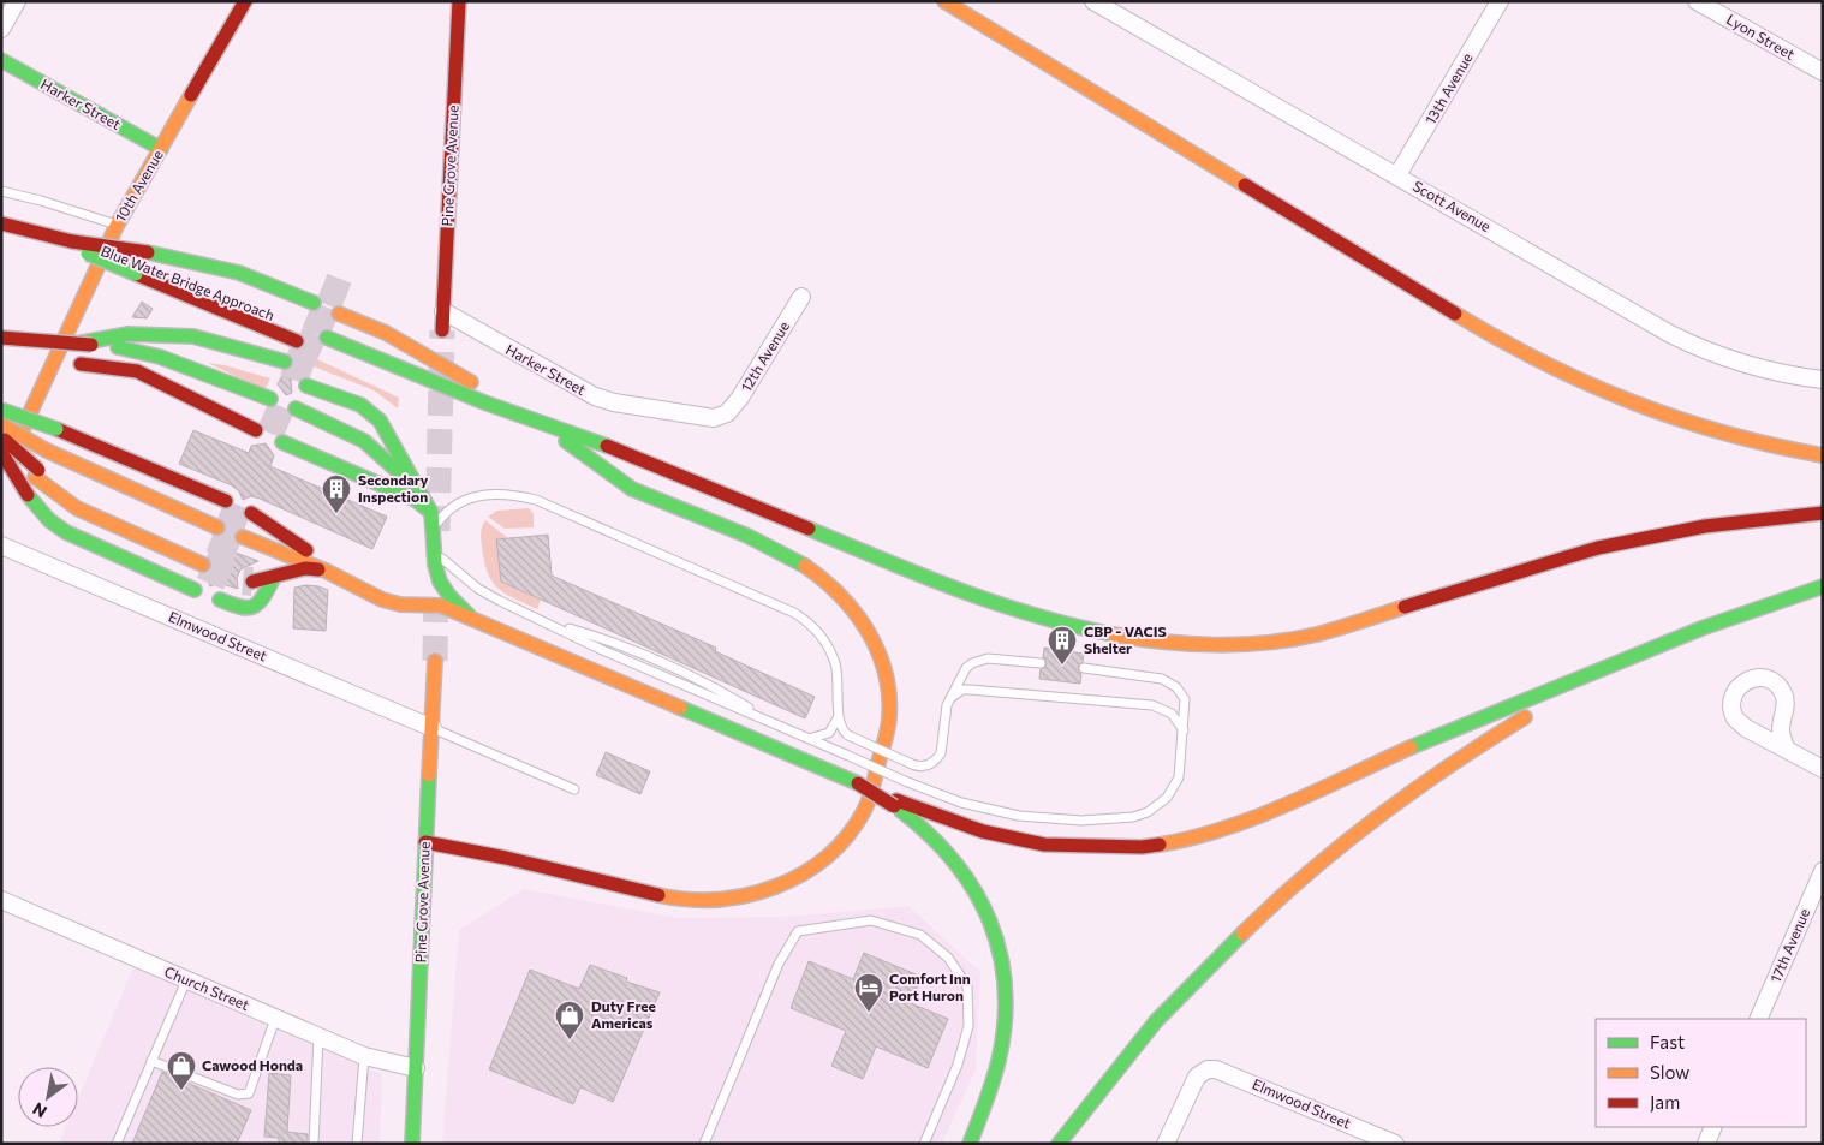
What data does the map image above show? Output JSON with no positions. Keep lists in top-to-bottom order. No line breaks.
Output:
{"streets":{"main road":["Harker Street","Pine Grove Avenue","10th Avenue","Blue Water Bridge Approach"],"street":["Lyon Street","13th Avenue","Scott Avenue","12th Avenue","Elmwood Street","17th Avenue","Church Street"]},"crossings":[["13th Avenue","Scott Avenue"],["Harker Street","Pine Grove Avenue"],["Harker Street","10th Avenue"],["Harker Street","12th Avenue"],["Pine Grove Avenue","Elmwood Street"],["Pine Grove Avenue","Church Street"]],"places":{"building":["Secondary Inspection","CBP - VACIS Shelter"],"hotel":["Comfort Inn Port Huron"],"shop":["Duty Free Americas","Cawood Honda"]},"legend":["Fast","Slow","Jam"],"north":"bottom left"}
